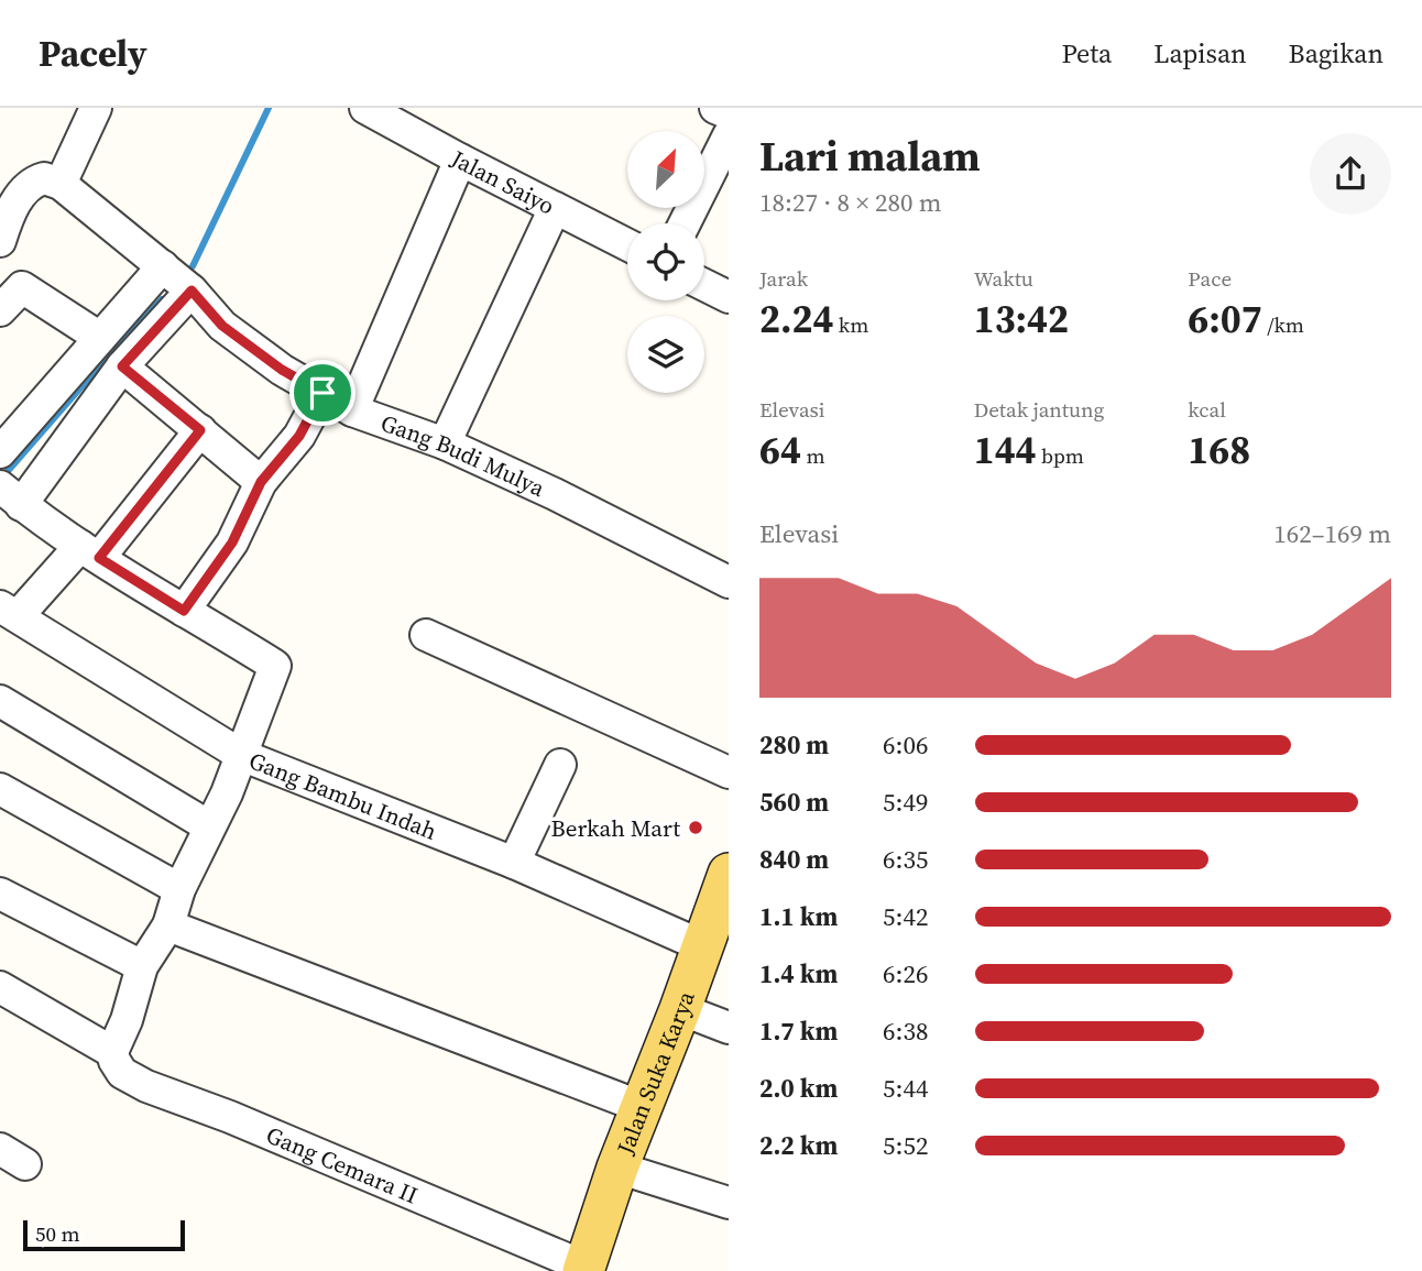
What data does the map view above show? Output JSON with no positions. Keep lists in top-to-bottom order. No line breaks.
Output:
{"streets":{"main road":["Jalan Suka Karya"],"street":["Jalan Saiyo","Gang Budi Mulya","Gang Bambu Indah","Gang Cemara II"]},"crossings":[["Gang Bambu Indah","Jalan Suka Karya"],["Jalan Suka Karya","Gang Cemara II"]],"places":["Berkah Mart"],"scale_bar":"50 m","north":"top right","page":{"header":"Pacely","nav":["Peta","Lapisan","Bagikan"],"heading":["Lari malam","18:27 · 8 × 280 m"],"stats":[["Jarak","2.24 km"],["Waktu","13:42"],["Pace","6:07 /km"],["Elevasi","64 m"],["Detak jantung","144 bpm"],["kcal","168"]],"chart":["Elevasi","162–169 m"],"list":[{"name":"280 m","note":"6:06"},{"name":"560 m","note":"5:49"},{"name":"840 m","note":"6:35"},{"name":"1.1 km","note":"5:42"},{"name":"1.4 km","note":"6:26"},{"name":"1.7 km","note":"6:38"},{"name":"2.0 km","note":"5:44"},{"name":"2.2 km","note":"5:52"}],"scale":"50 m"}}
